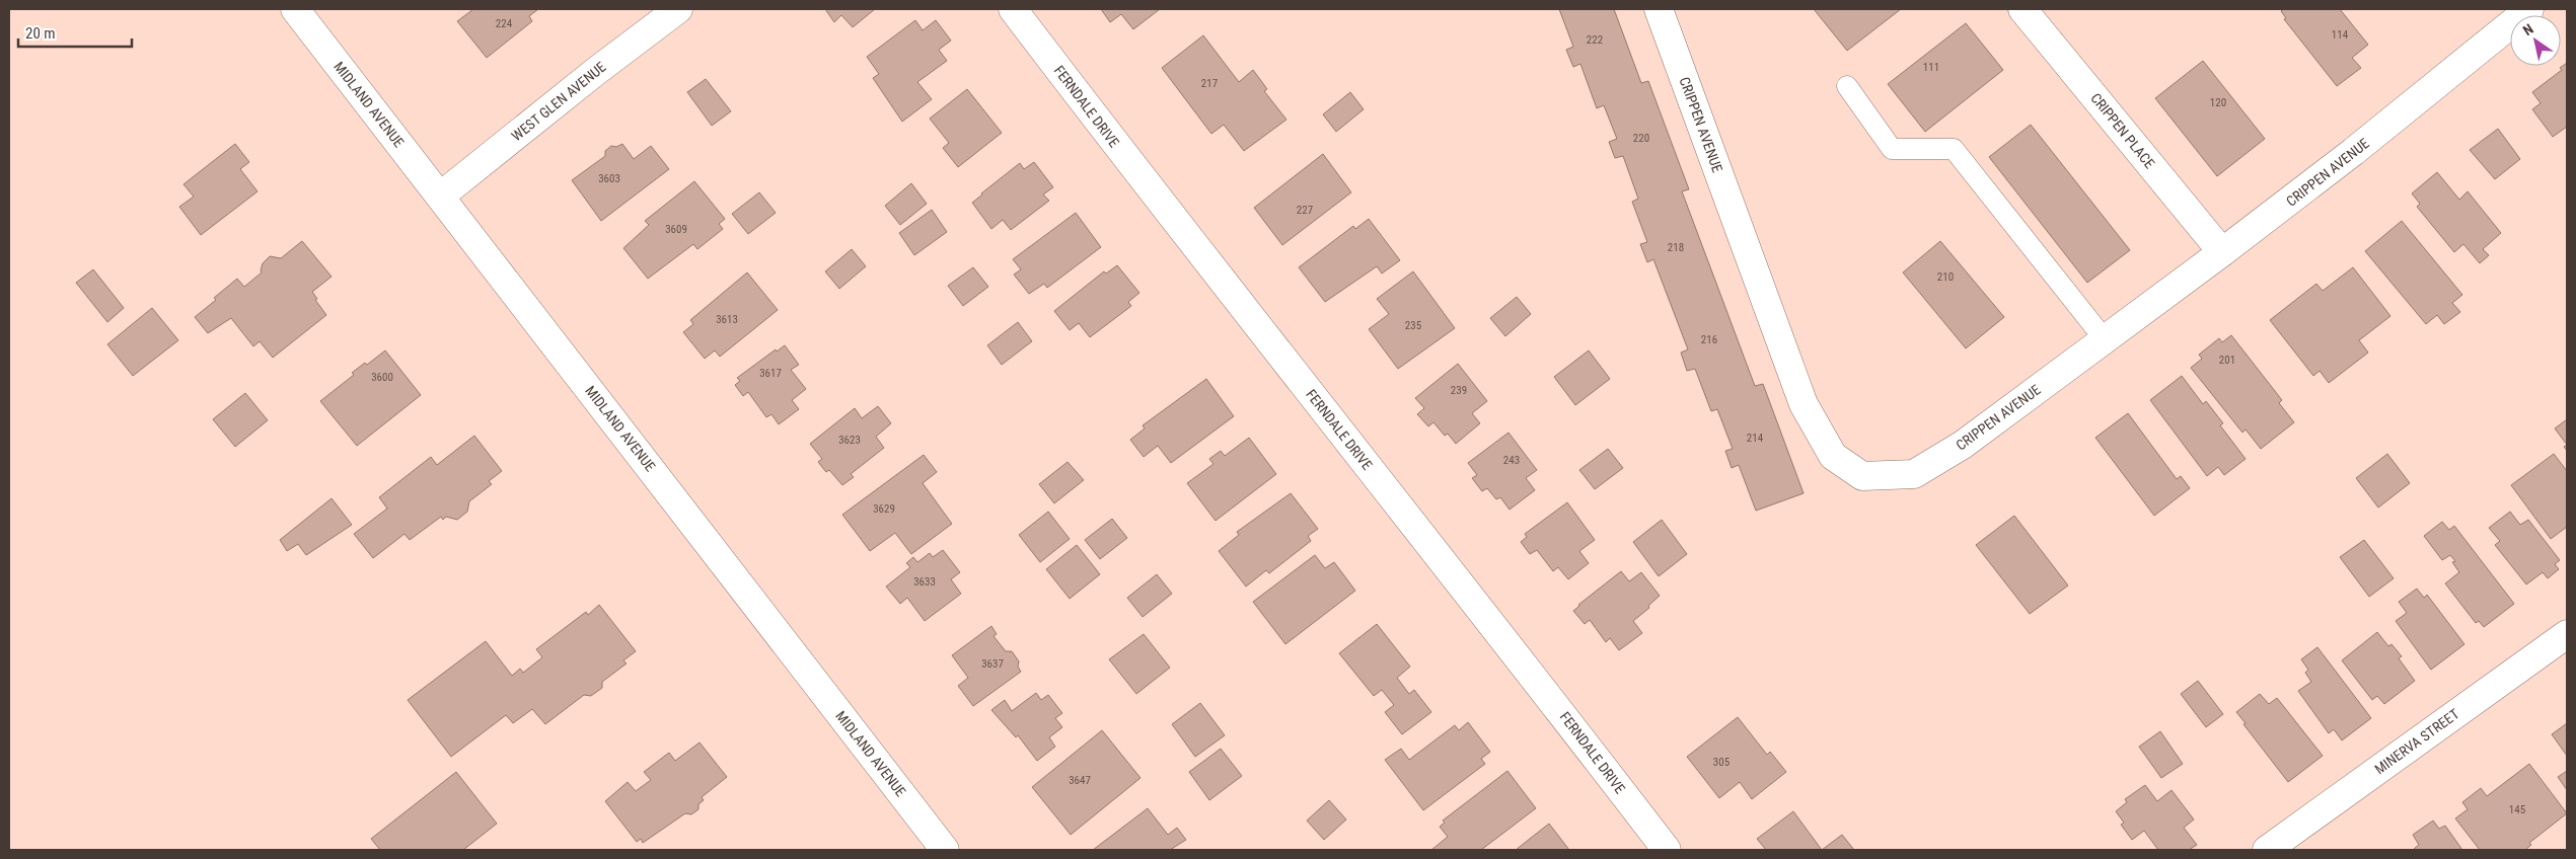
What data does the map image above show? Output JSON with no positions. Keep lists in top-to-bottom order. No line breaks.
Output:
{"streets":{"street":["WEST GLEN AVENUE","MIDLAND AVENUE","FERNDALE DRIVE","CRIPPEN AVENUE","CRIPPEN PLACE","MINERVA STREET"]},"crossings":[["WEST GLEN AVENUE","MIDLAND AVENUE"],["CRIPPEN AVENUE","CRIPPEN PLACE"]],"house_numbers":["224","114","222","111","217","120","220","3603","227","3609","218","210","3613","235","216","201","3617","3600","239","214","3623","243","3629","3633","3637","305","3647","145"],"scale_bar":"20 m","north":"top left"}
